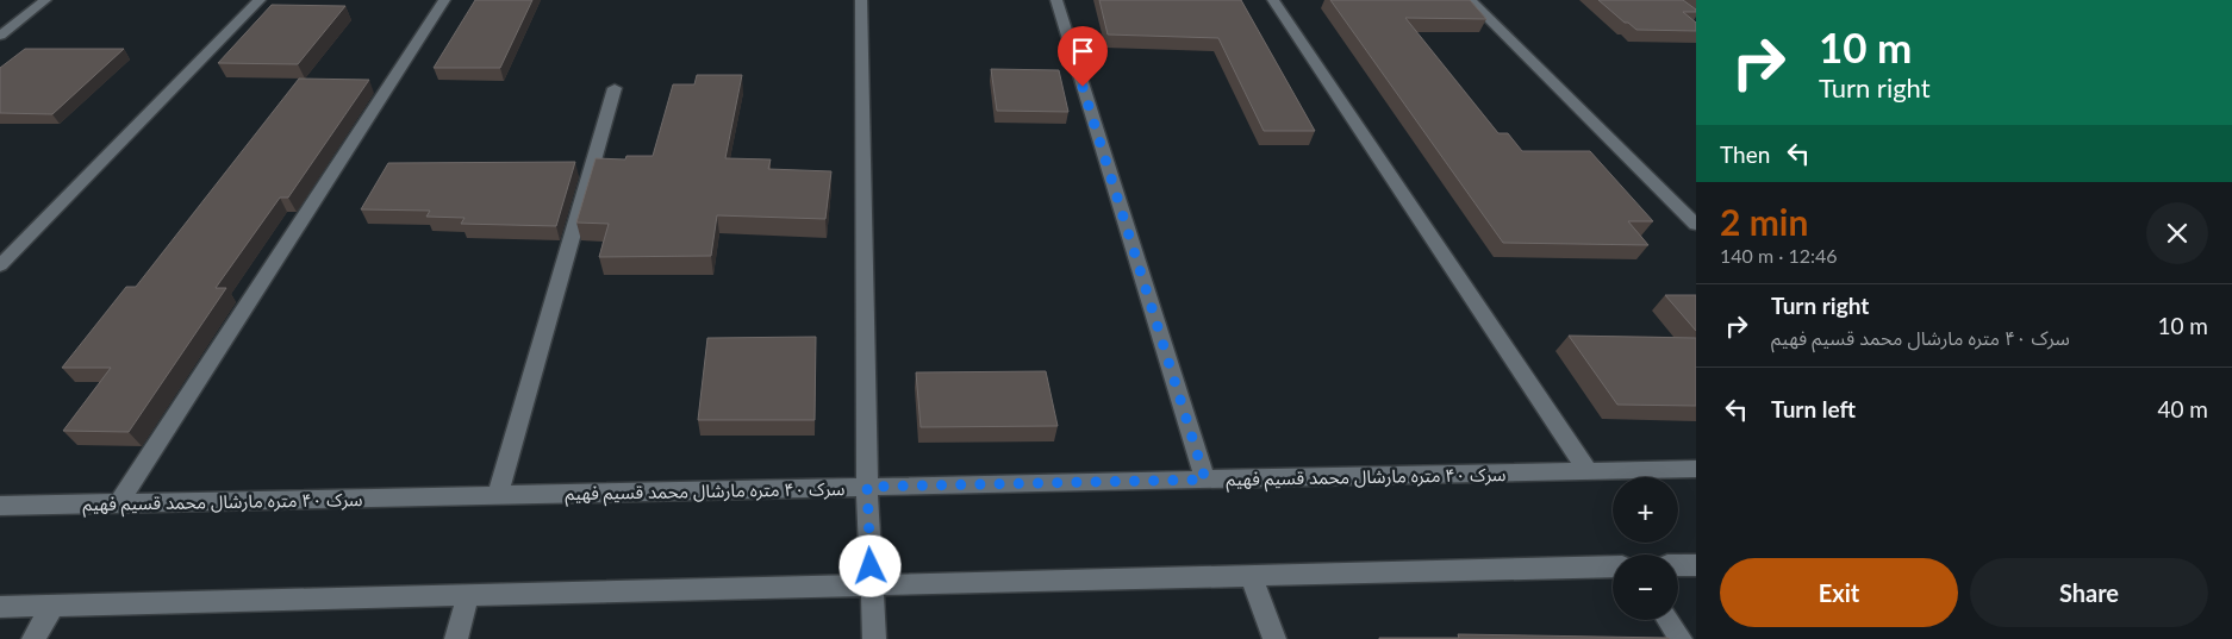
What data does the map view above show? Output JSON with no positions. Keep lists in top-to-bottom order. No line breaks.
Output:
{"streets":{"street":["سرک ۴۰ متره مارشال محمد قسیم فهیم"]},"page":{"turn":["10 m","Turn right"],"then":"Then","heading":["2 min","140 m · 12:46"],"list":[{"name":"Turn right","note":"سرک ۴۰ متره مارشال محمد قسیم فهیم","value":"10 m"},{"name":"Turn left","value":"40 m"}],"map_buttons":["+","−"],"buttons":["Exit","Share"]}}
